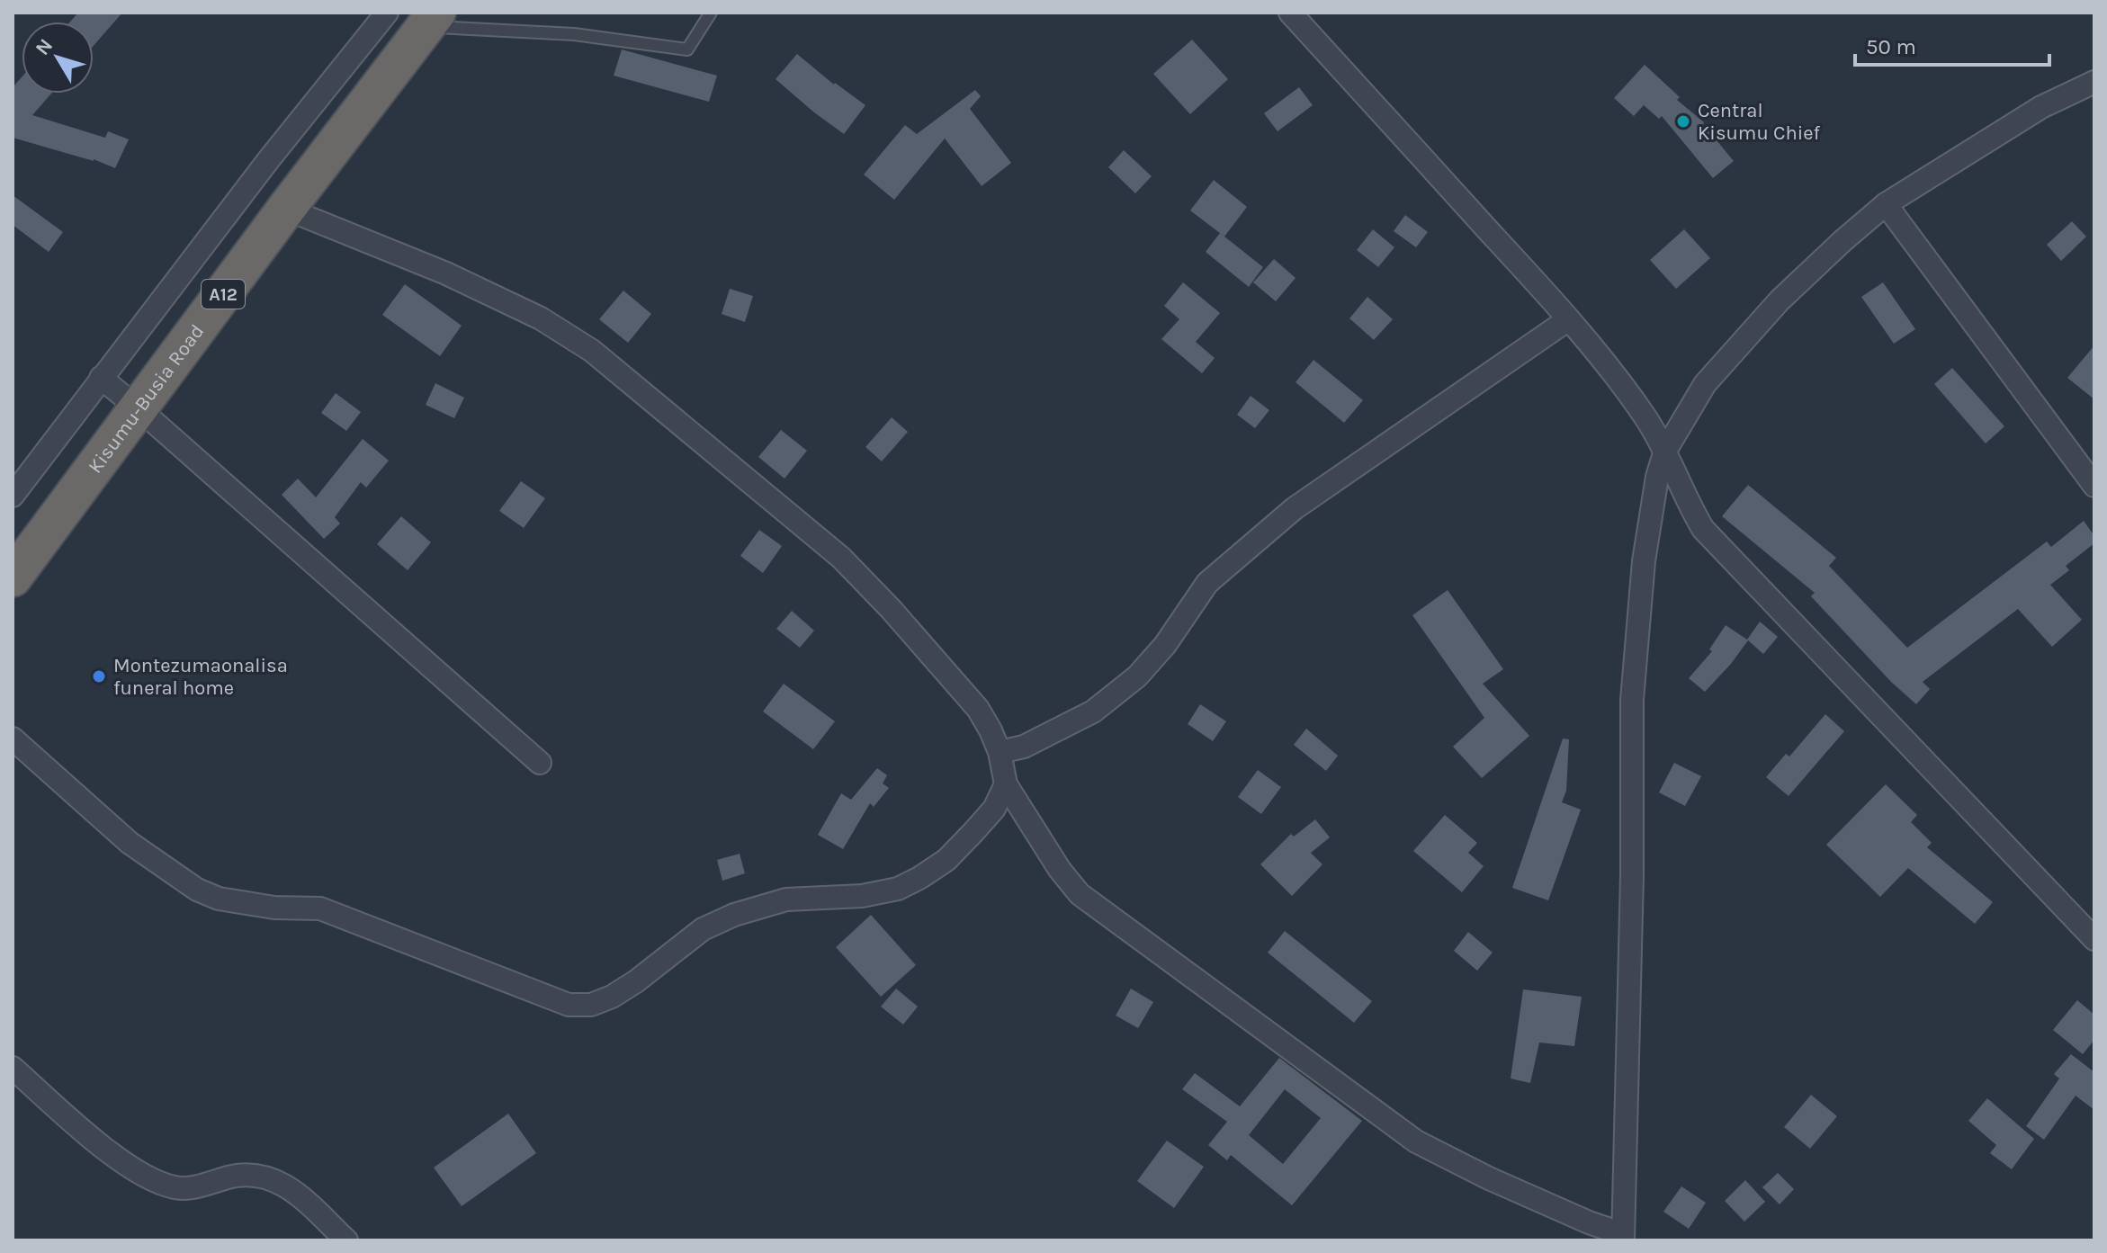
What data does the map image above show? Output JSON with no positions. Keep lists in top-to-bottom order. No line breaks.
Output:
{"streets":{"highway":["A12","Kisumu-Busia Road"]},"places":["Central Kisumu Chief","Montezumaonalisa funeral home"],"scale_bar":"50 m","north":"top left"}
